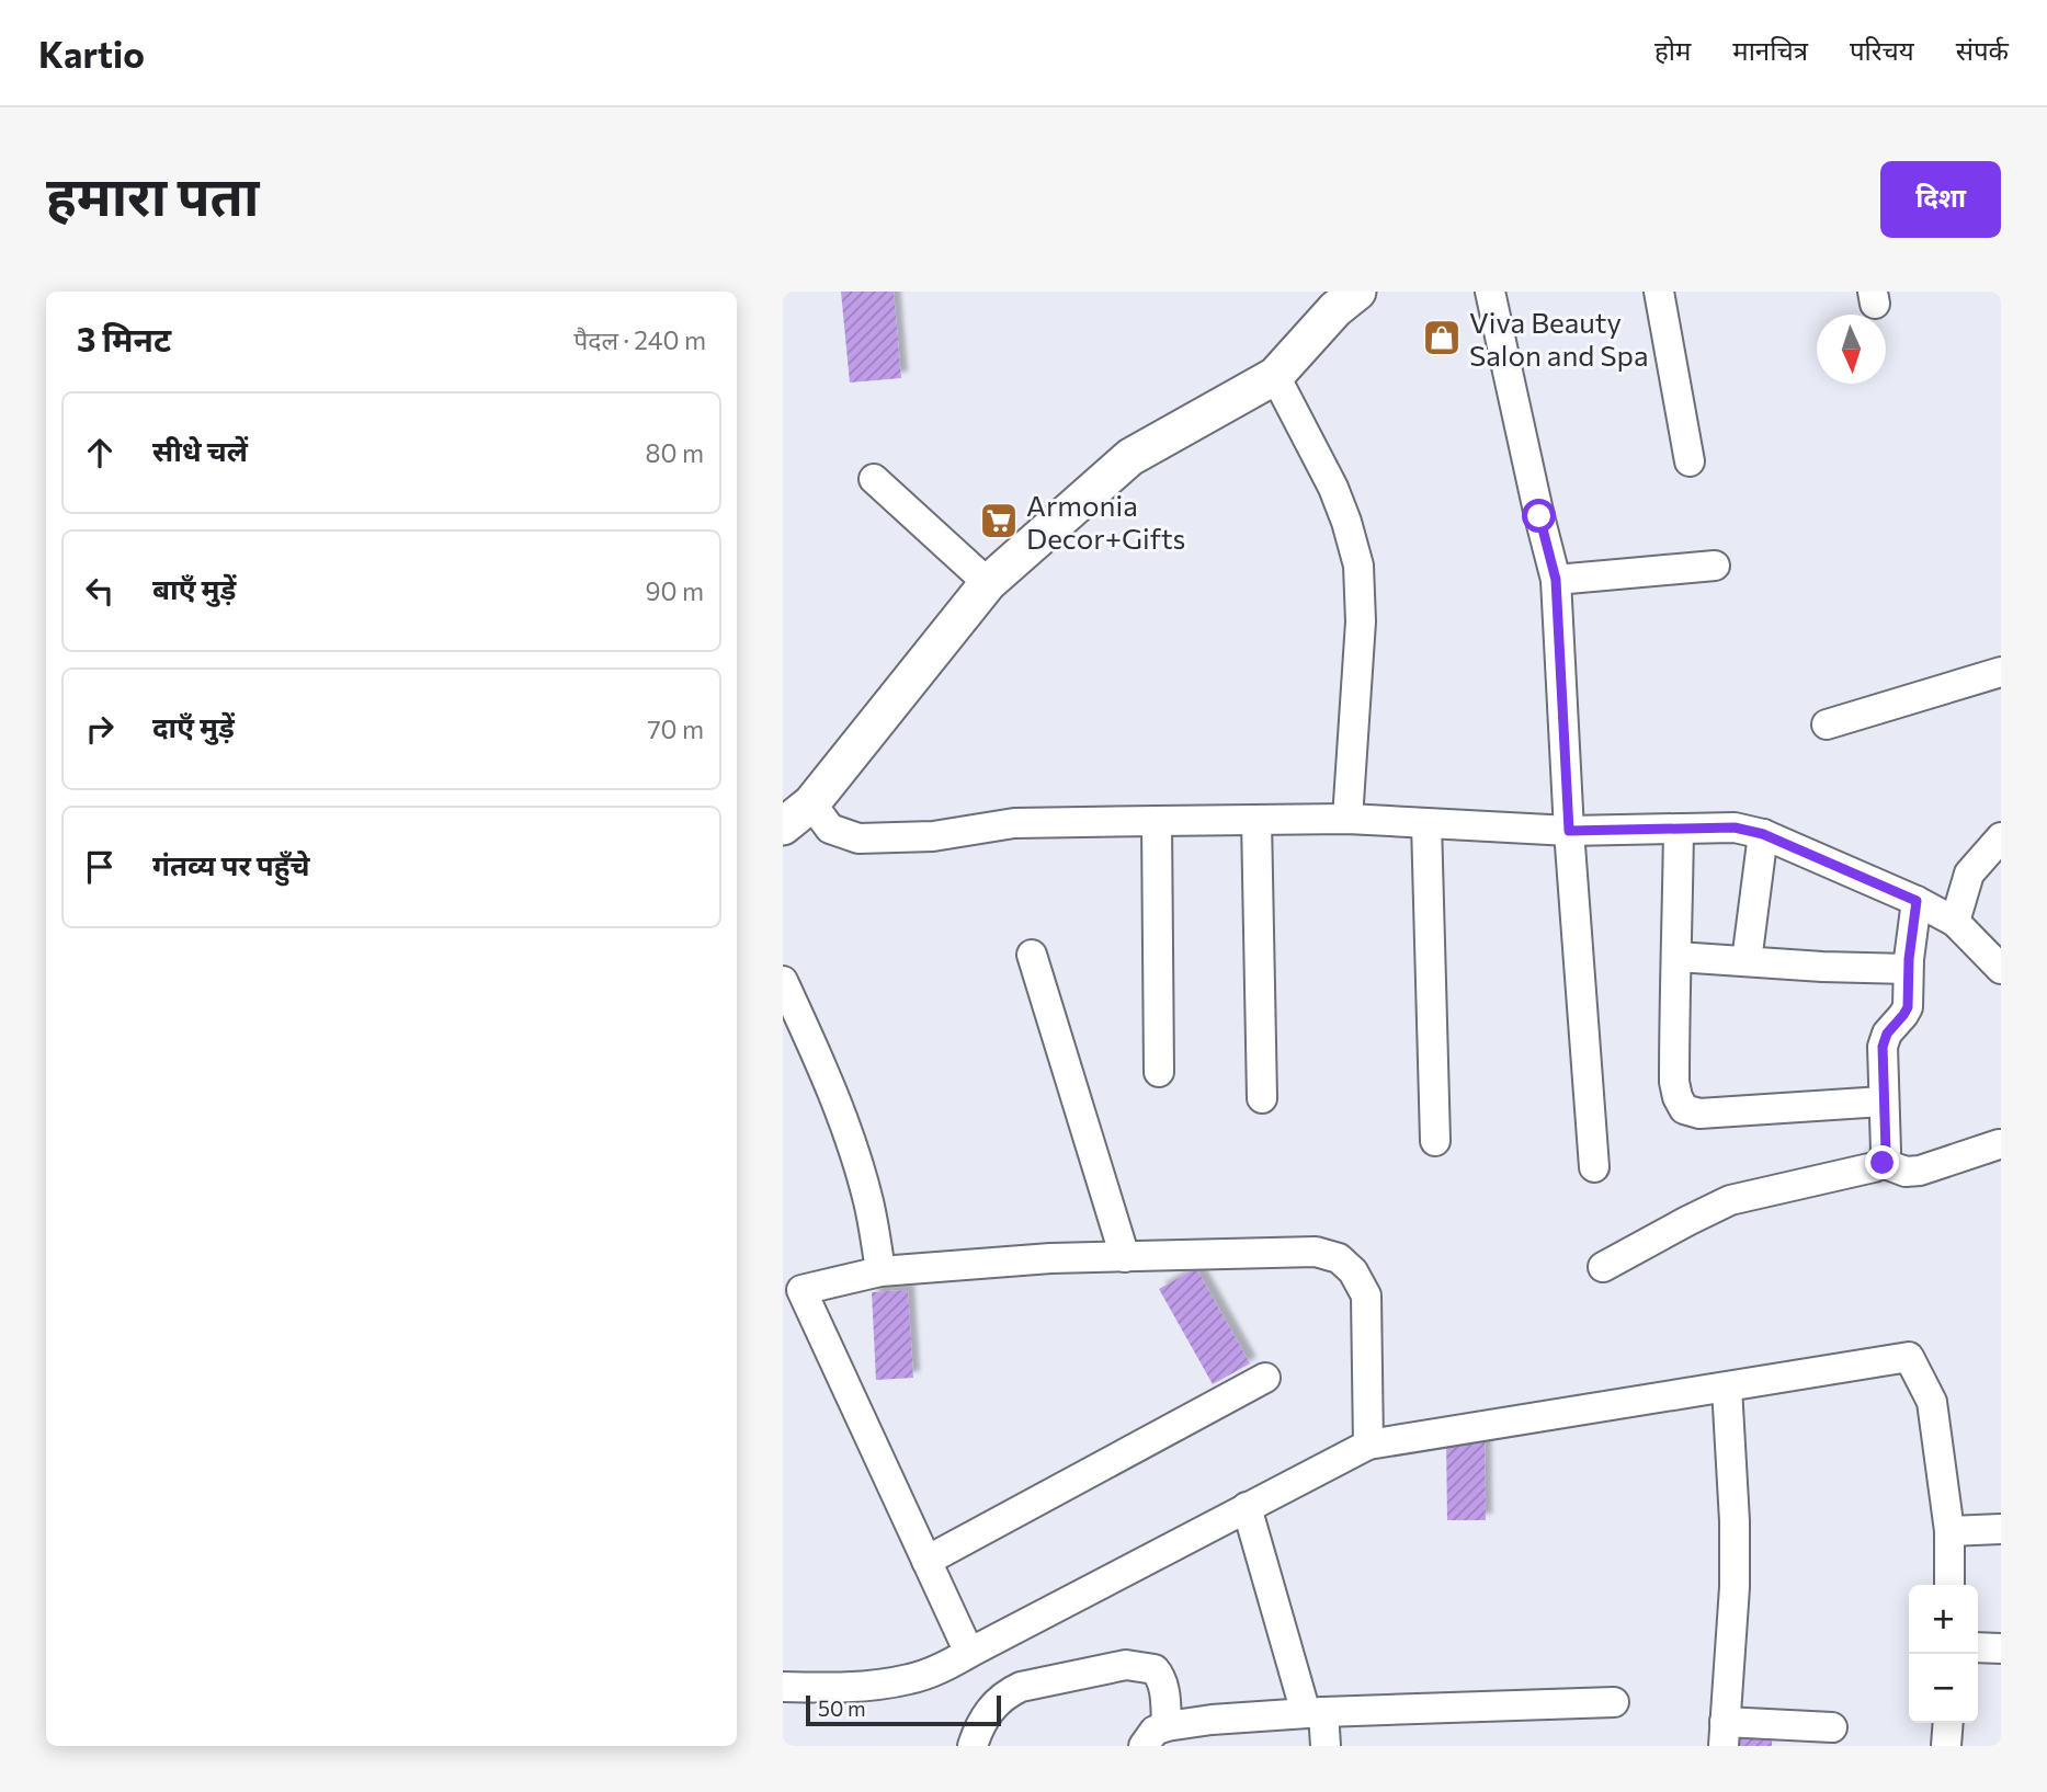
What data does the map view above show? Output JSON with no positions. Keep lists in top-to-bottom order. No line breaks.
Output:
{"places":{"shop":["Viva Beauty Salon and Spa"],"supermarket":["Armonia Decor+Gifts"]},"scale_bar":"50 m","north":"bottom","page":{"header":"Kartio","nav":["होम","मानचित्र","परिचय","संपर्क"],"title":"हमारा पता","buttons":"दिशा","heading":["3 मिनट","पैदल · 240 m"],"list":[["सीधे चलें","80 m"],["बाएँ मुड़ें","90 m"],["दाएँ मुड़ें","70 m"],"गंतव्य पर पहुँचे"],"map_buttons":["+","−"],"scale":"50 m"}}
